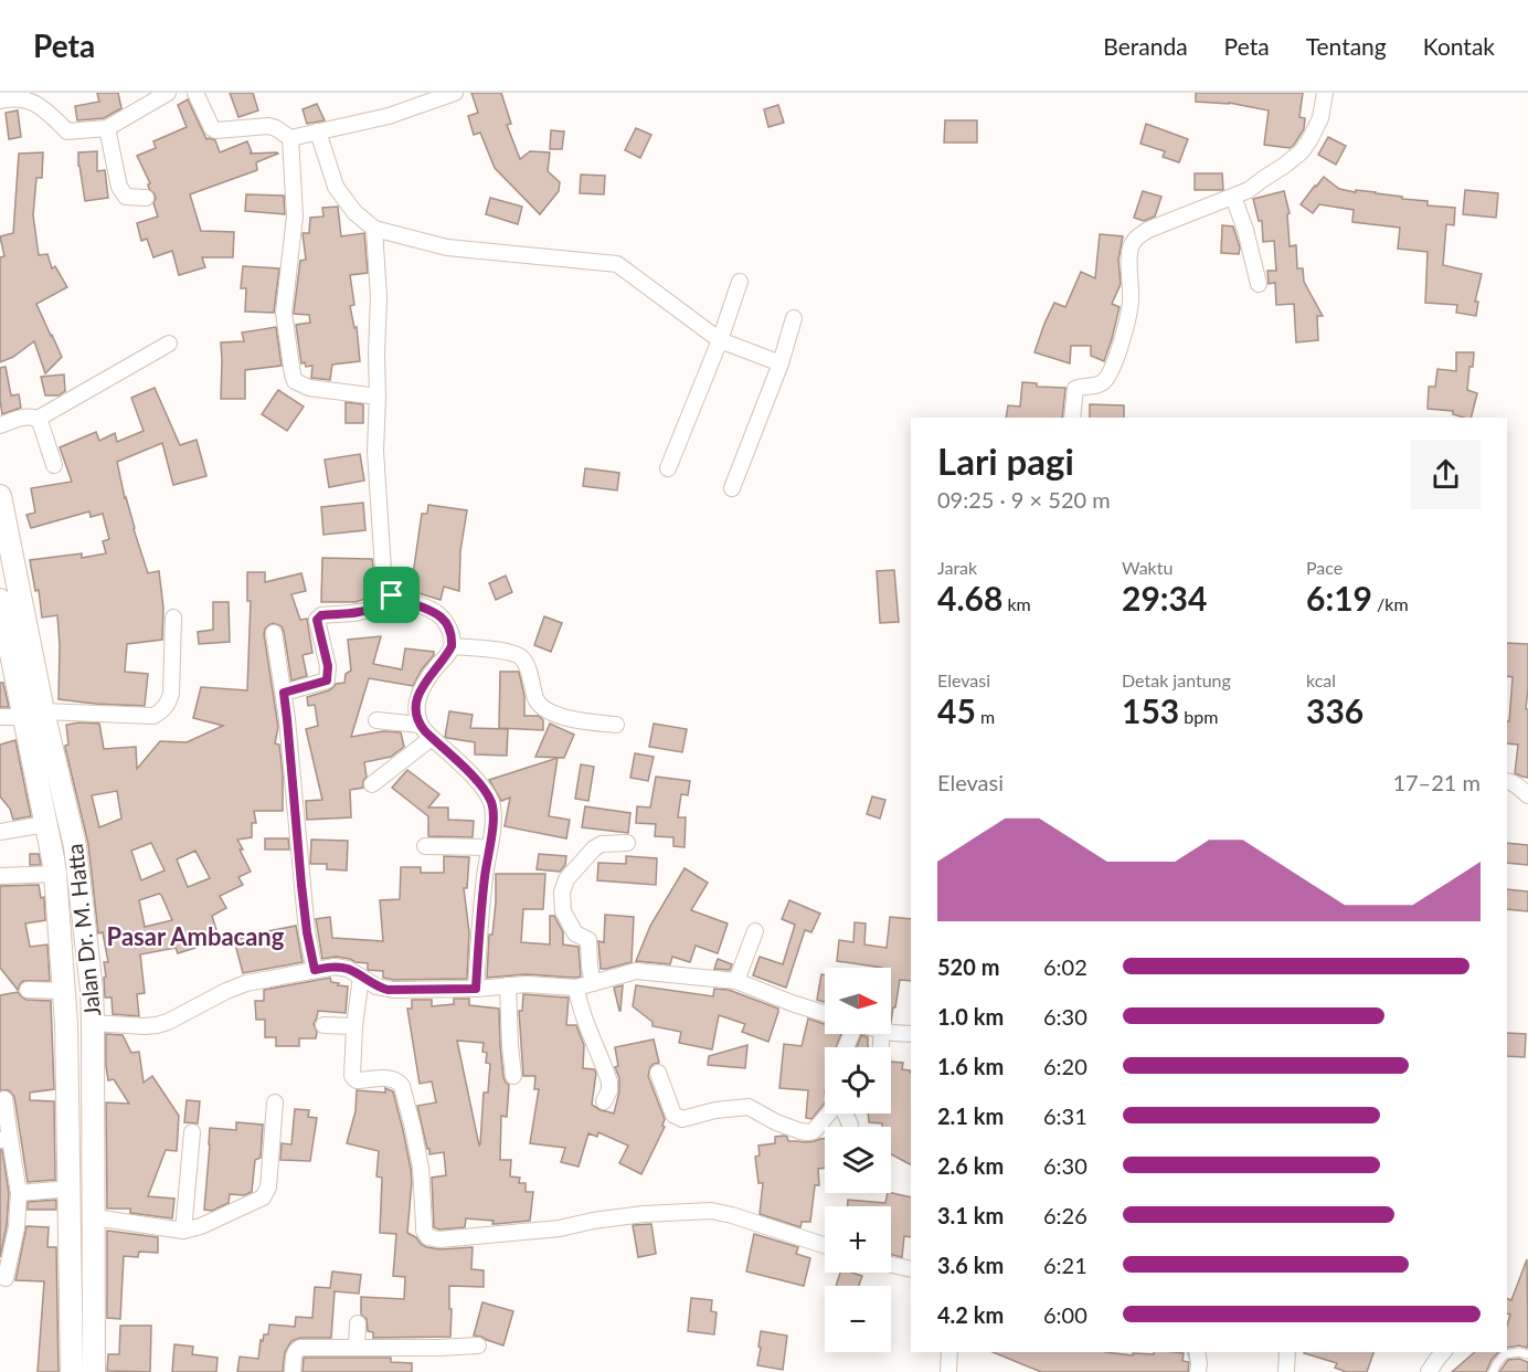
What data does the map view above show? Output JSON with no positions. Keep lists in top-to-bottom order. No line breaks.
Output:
{"streets":{"main road":["Jalan Dr. M. Hatta"]},"districts":["Pasar Ambacang"],"north":"right","page":{"header":"Peta","nav":["Beranda","Peta","Tentang","Kontak"],"heading":["Lari pagi","09:25 · 9 × 520 m"],"stats":[["Jarak","4.68 km"],["Waktu","29:34"],["Pace","6:19 /km"],["Elevasi","45 m"],["Detak jantung","153 bpm"],["kcal","336"]],"chart":["Elevasi","17–21 m"],"list":[{"name":"520 m","note":"6:02"},{"name":"1.0 km","note":"6:30"},{"name":"1.6 km","note":"6:20"},{"name":"2.1 km","note":"6:31"},{"name":"2.6 km","note":"6:30"},{"name":"3.1 km","note":"6:26"},{"name":"3.6 km","note":"6:21"},{"name":"4.2 km","note":"6:00"}],"map_buttons":["+","−"]}}
